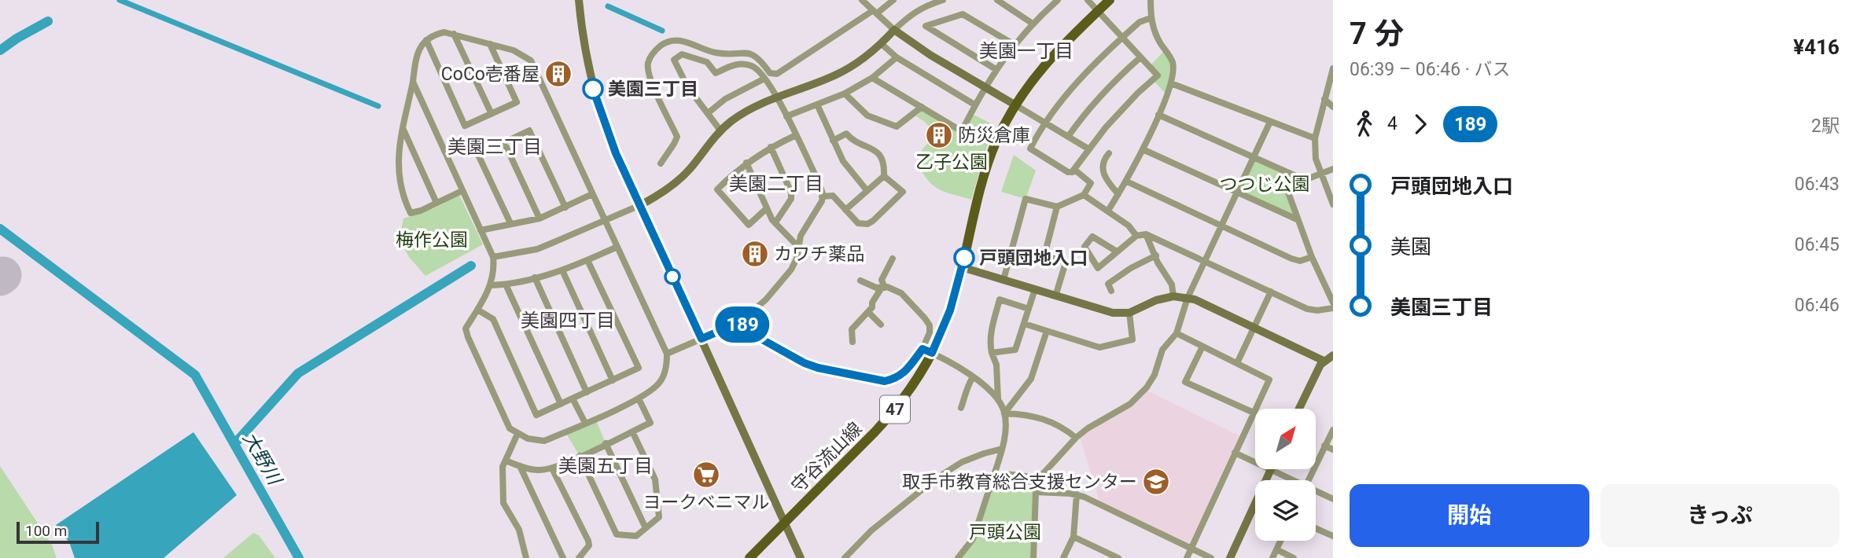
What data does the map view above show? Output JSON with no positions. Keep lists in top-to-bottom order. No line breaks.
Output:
{"streets":{"main road":["47","守谷流山線"]},"districts":["美園一丁目","美園三丁目","美園二丁目","美園四丁目","美園五丁目"],"water":["大野川"],"parks":["乙子公園","つつじ公園","梅作公園","戸頭公園"],"places":{"building":["CoCo壱番屋","防災倉庫","カワチ薬品"],"other":["美園三丁目","戸頭団地入口"],"supermarket":["ヨークベニマル"],"school or university":["取手市教育総合支援センター"]},"lines":["bus line 189"],"scale_bar":"100 m","north":"top right","page":{"on_map":"189","heading":["7 分","06:39 – 06:46 · バス","¥416"],"legs":["4","189","2駅"],"list":[{"name":"戸頭団地入口","value":"06:43"},{"name":"美園","value":"06:45"},{"name":"美園三丁目","value":"06:46"}],"buttons":["開始","きっぷ"],"scale":"100 m"}}
